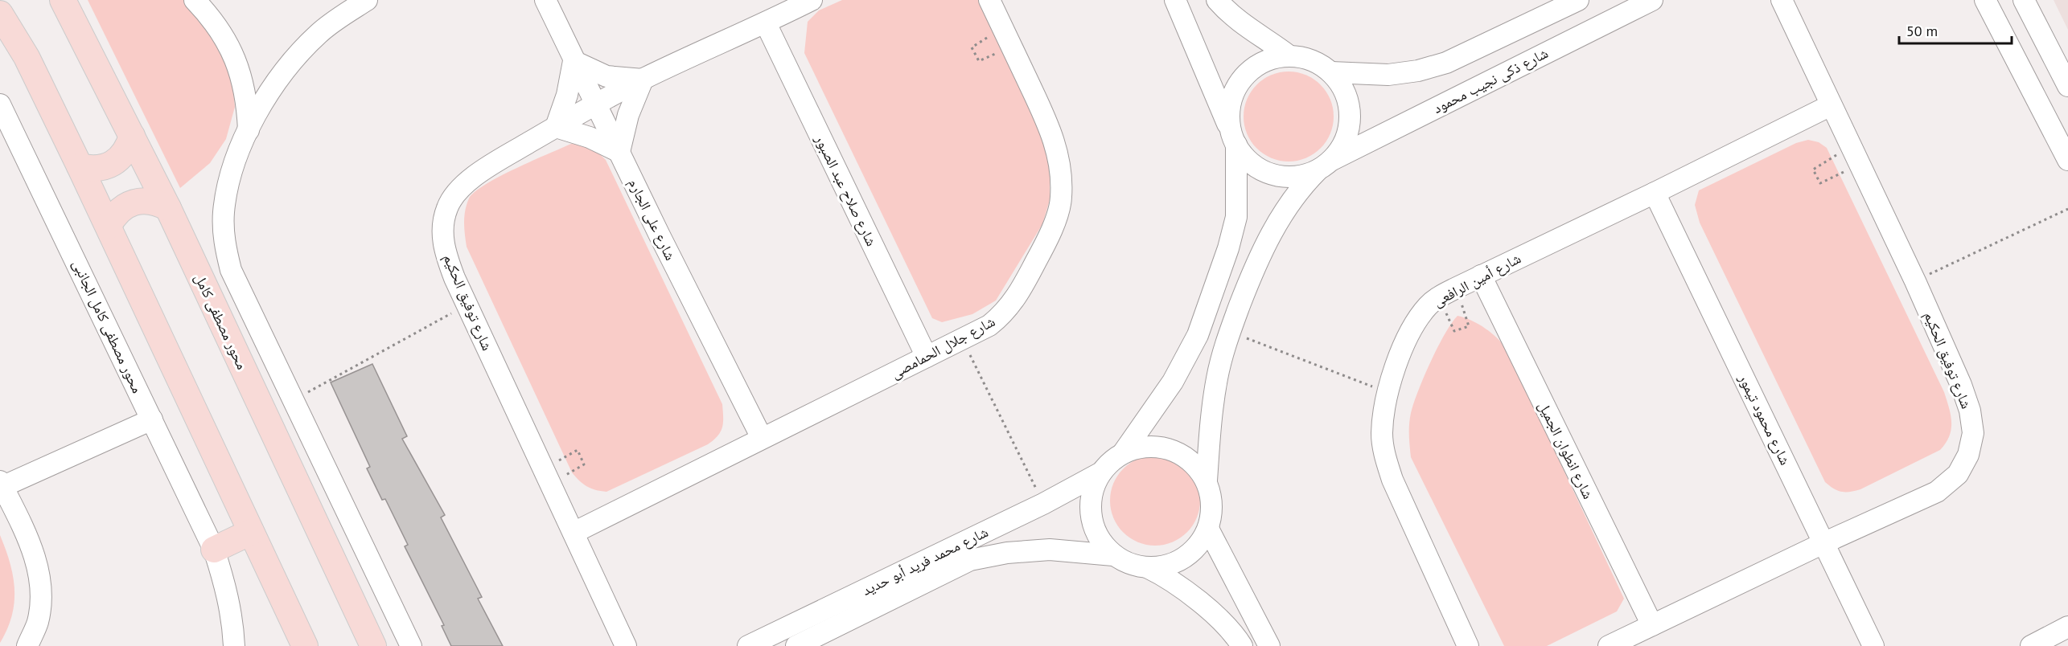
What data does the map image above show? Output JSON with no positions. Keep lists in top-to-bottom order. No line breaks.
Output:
{"streets":{"main road":["محور مصطفى كامل"],"street":["شارع ذكى نجيب محمود","شارع صلاح عبد الصبور","شارع على الجارم","شارع أمين الرافعى","شارع توفيق الحكيم","محور مصطفى كامل الجانبى","شارع جلال الحمامصى","شارع محمود تيمور","شارع انطوان الجميل","شارع محمد فريد أبو حديد"]},"crossings":[["شارع صلاح عبد الصبور","شارع توفيق الحكيم"],["شارع صلاح عبد الصبور","شارع جلال الحمامصى"],["شارع على الجارم","شارع توفيق الحكيم"],["شارع على الجارم","شارع جلال الحمامصى"],["شارع أمين الرافعى","شارع توفيق الحكيم"],["شارع أمين الرافعى","شارع محمود تيمور"],["شارع أمين الرافعى","شارع انطوان الجميل"],["شارع توفيق الحكيم","شارع جلال الحمامصى"],["شارع توفيق الحكيم","شارع محمود تيمور"],["شارع توفيق الحكيم","شارع انطوان الجميل"]],"scale_bar":"50 m"}
